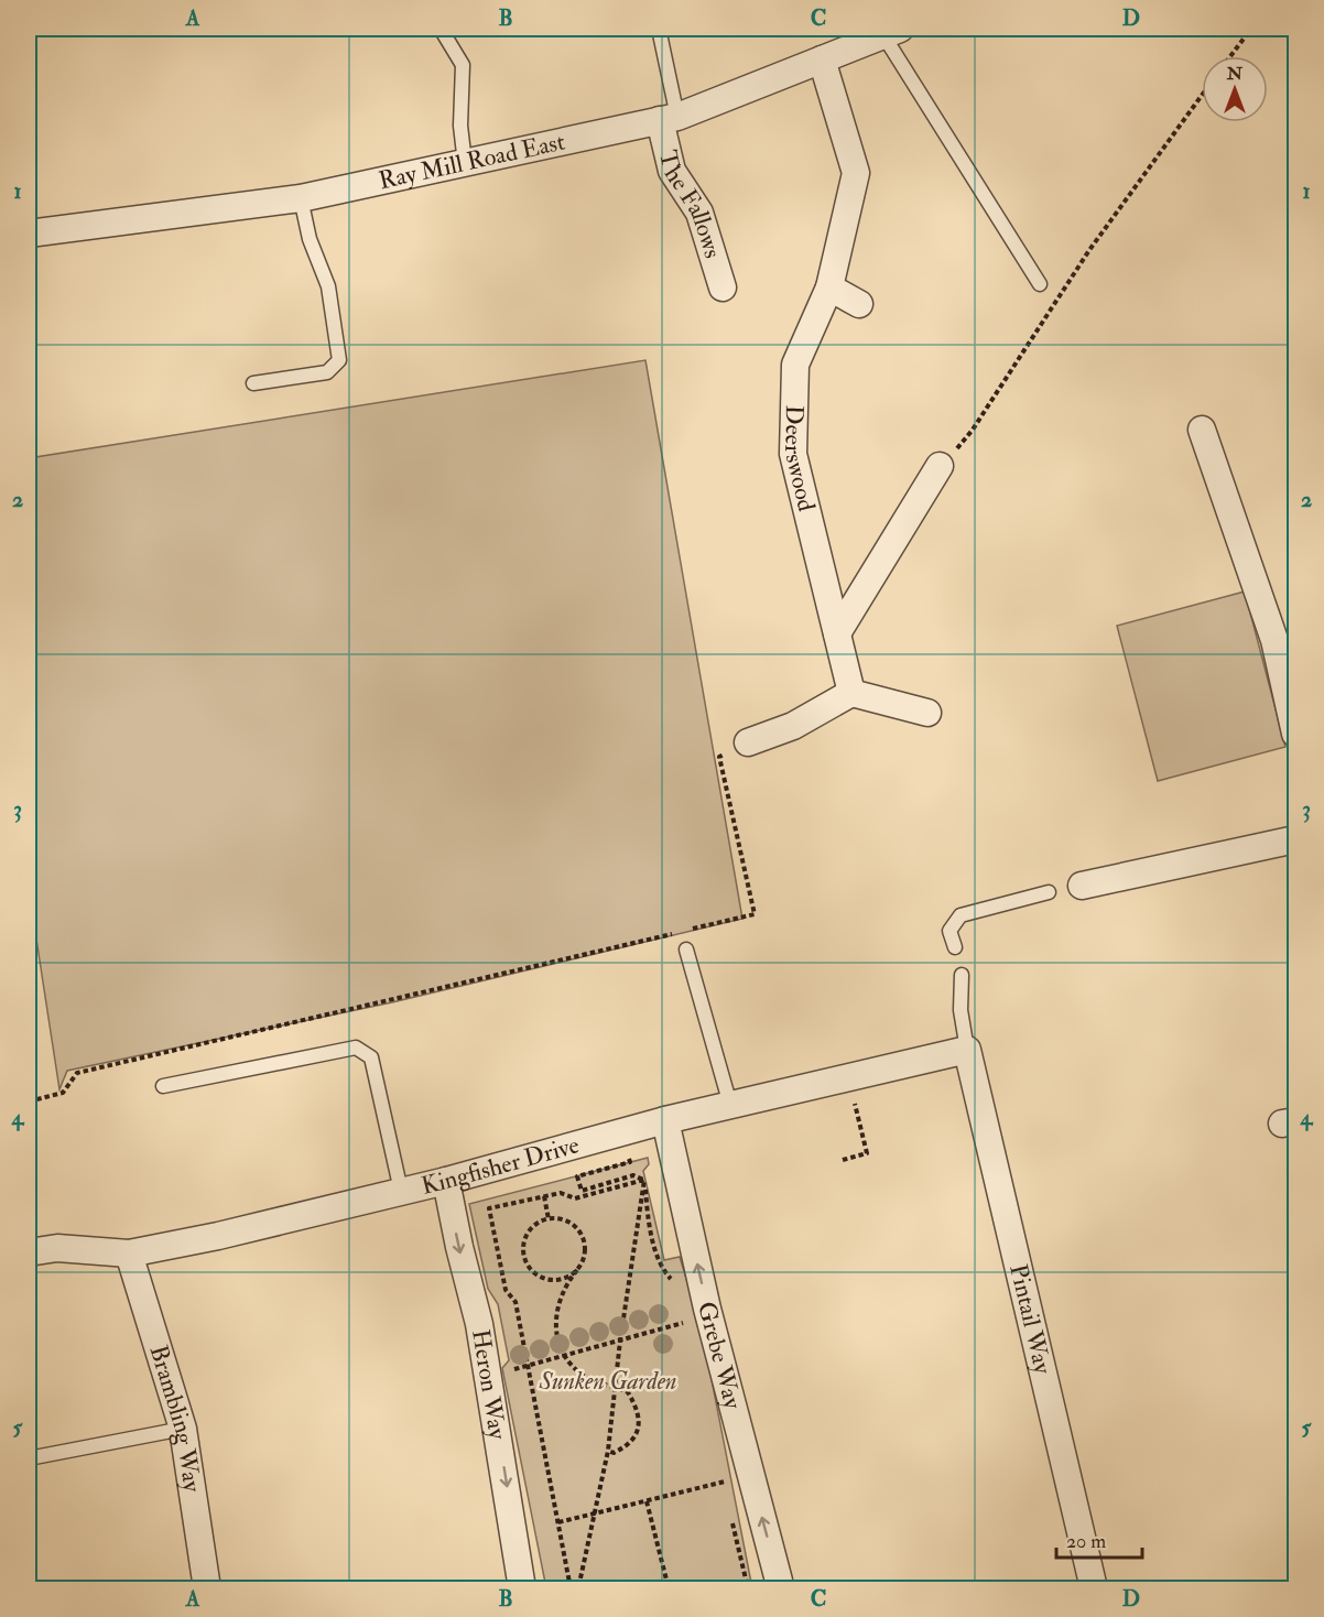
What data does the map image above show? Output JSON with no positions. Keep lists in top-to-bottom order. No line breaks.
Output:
{"streets":{"street":["Ray Mill Road East","The Fallows","Deerswood","Kingfisher Drive","Pintail Way","Grebe Way","Heron Way","Brambling Way"]},"crossings":[["Ray Mill Road East","The Fallows"],["Ray Mill Road East","Deerswood"],["Kingfisher Drive","Pintail Way"],["Kingfisher Drive","Grebe Way"],["Kingfisher Drive","Heron Way"],["Kingfisher Drive","Brambling Way"]],"one_way":["Grebe Way","Heron Way"],"parks":["Sunken Garden"],"scale_bar":"20 m","north":"top","grid":{"columns":["A","B","C","D"],"rows":["1","2","3","4","5"]}}
